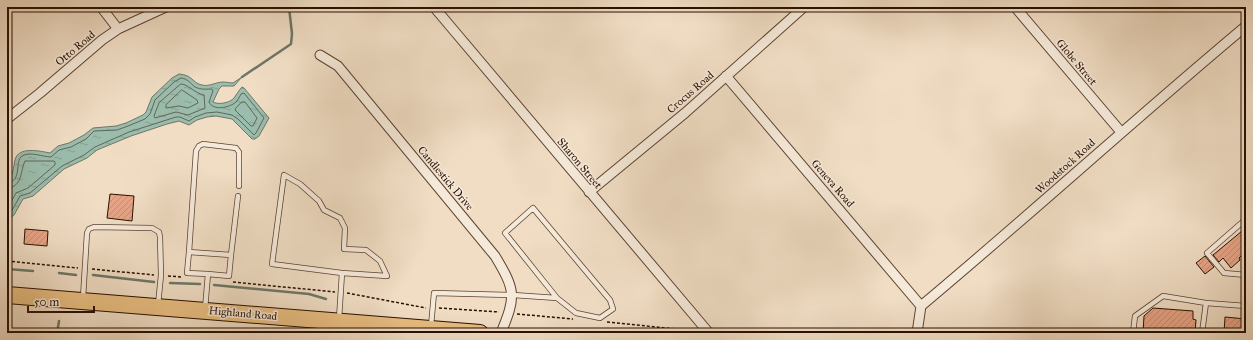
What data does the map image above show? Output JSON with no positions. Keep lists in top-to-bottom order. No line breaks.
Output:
{"streets":{"highway":["Highland Road"],"street":["Otto Road","Globe Street","Crocus Road","Sharon Street","Woodstock Road","Candlestick Drive","Geneva Road"]},"crossings":[["Globe Street","Woodstock Road"],["Crocus Road","Sharon Street"],["Crocus Road","Geneva Road"],["Woodstock Road","Geneva Road"]],"scale_bar":"50 m"}
